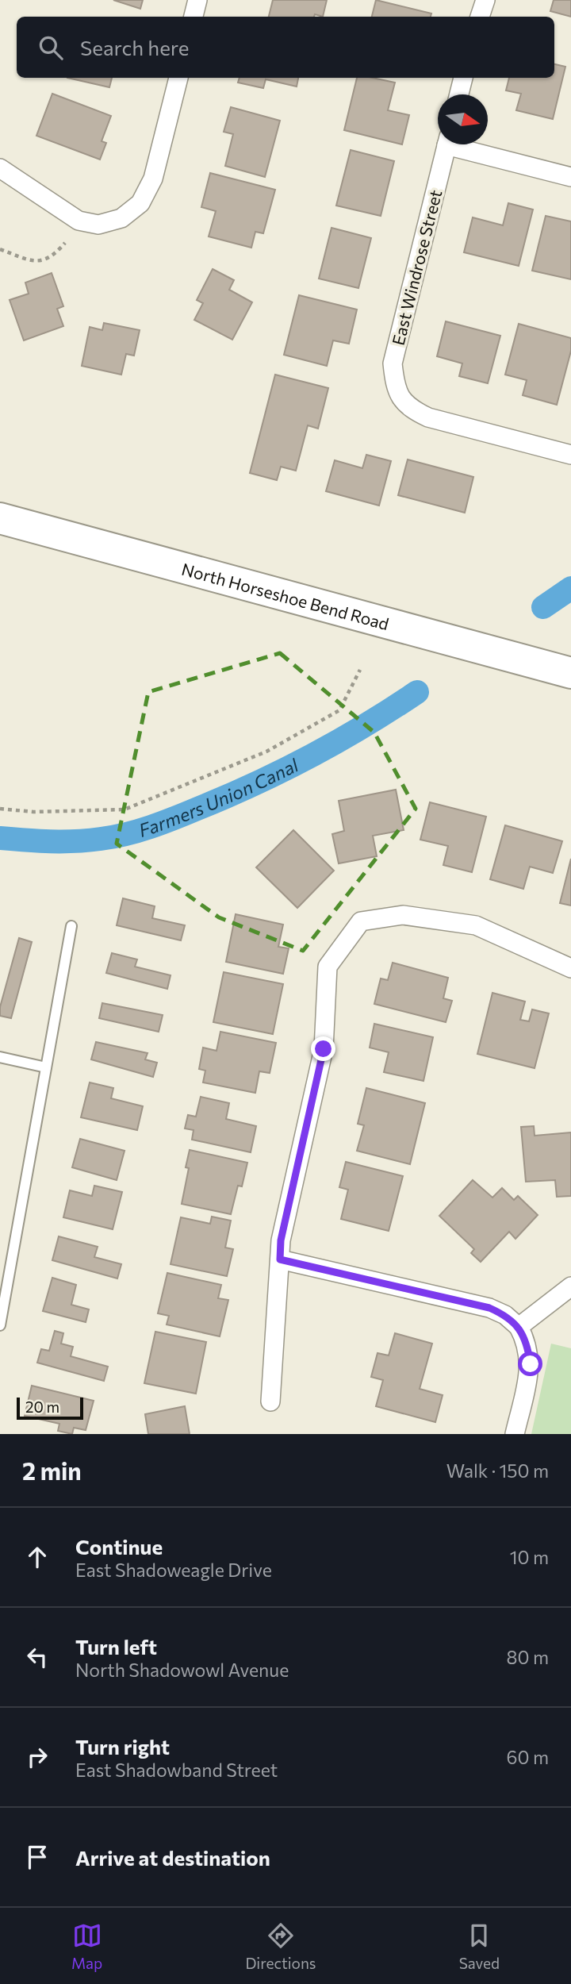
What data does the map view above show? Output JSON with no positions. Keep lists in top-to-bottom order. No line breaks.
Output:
{"streets":{"highway":["North Horseshoe Bend Road"],"street":["East Windrose Street"]},"water":["Farmers Union Canal"],"scale_bar":"20 m","north":"right","page":{"search":"Search here","scale":"20 m","heading":["2 min","Walk · 150 m"],"list":[["Continue","East Shadoweagle Drive","10 m"],["Turn left","North Shadowowl Avenue","80 m"],["Turn right","East Shadowband Street","60 m"],"Arrive at destination"],"nav":["Map","Directions","Saved"]}}
